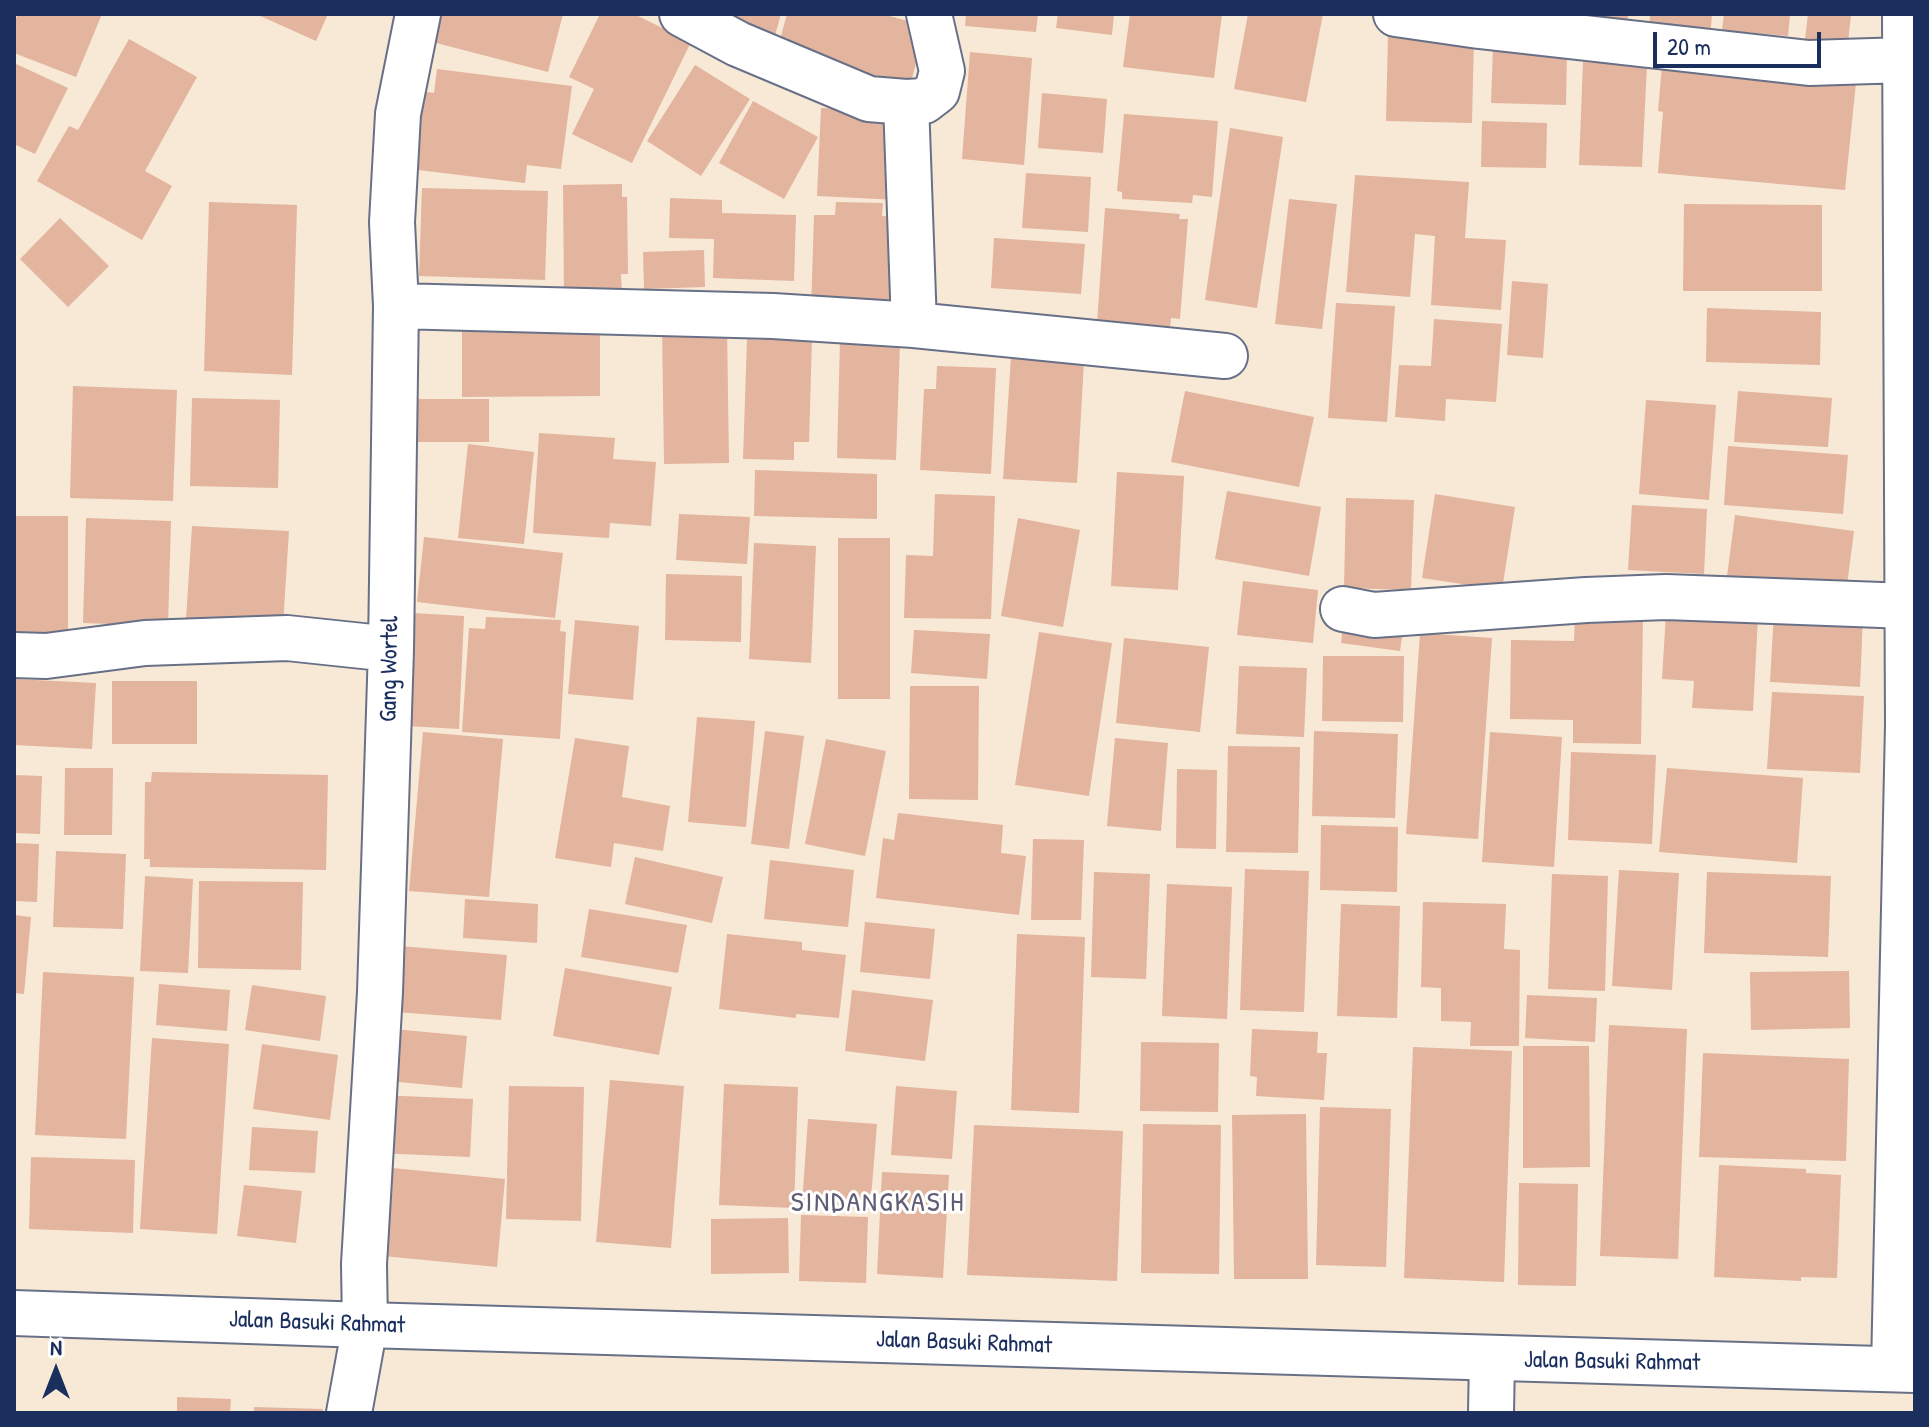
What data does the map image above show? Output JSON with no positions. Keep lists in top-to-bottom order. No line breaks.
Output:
{"streets":{"main road":["Gang Wortel","Jalan Basuki Rahmat"]},"crossings":[["Gang Wortel","Jalan Basuki Rahmat"]],"districts":["SINDANGKASIH"],"scale_bar":"20 m","north":"top"}
